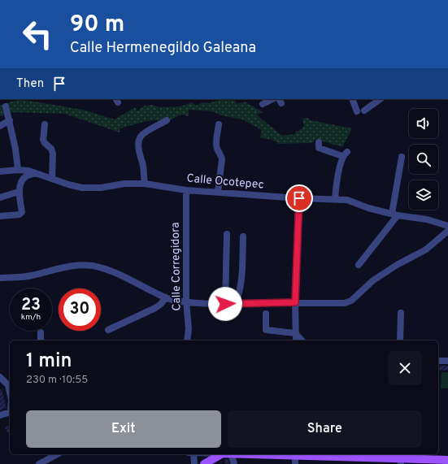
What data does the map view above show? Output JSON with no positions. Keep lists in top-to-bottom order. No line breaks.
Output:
{"streets":{"street":["Calle Ocotepec","Calle Corregidora"]},"crossings":[["Calle Ocotepec","Calle Corregidora"]],"page":{"turn":["90 m","Calle Hermenegildo Galeana"],"then":"Then","speed":"23 km/h","limit":"30","heading":["1 min","230 m · 10:55"],"buttons":["Exit","Share"]}}
